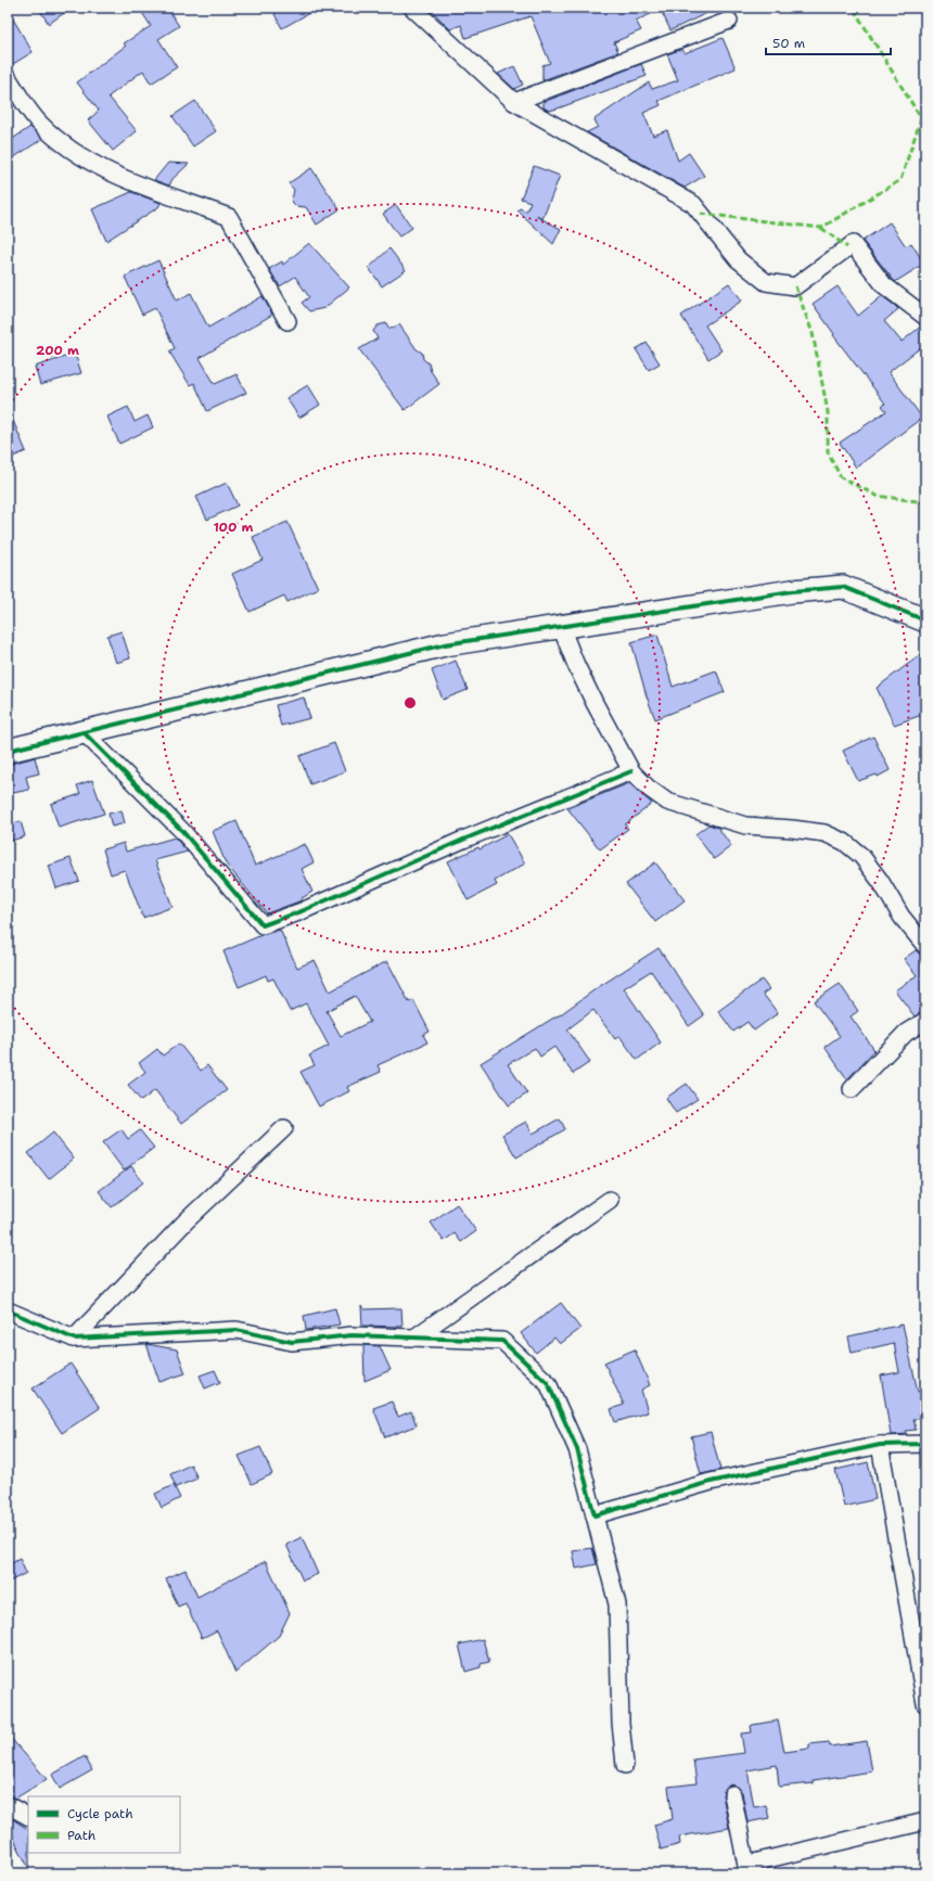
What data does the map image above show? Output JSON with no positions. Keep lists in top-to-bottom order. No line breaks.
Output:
{"legend":["Cycle path","Path"],"scale_bar":"50 m","rings":["200 m","100 m"]}
